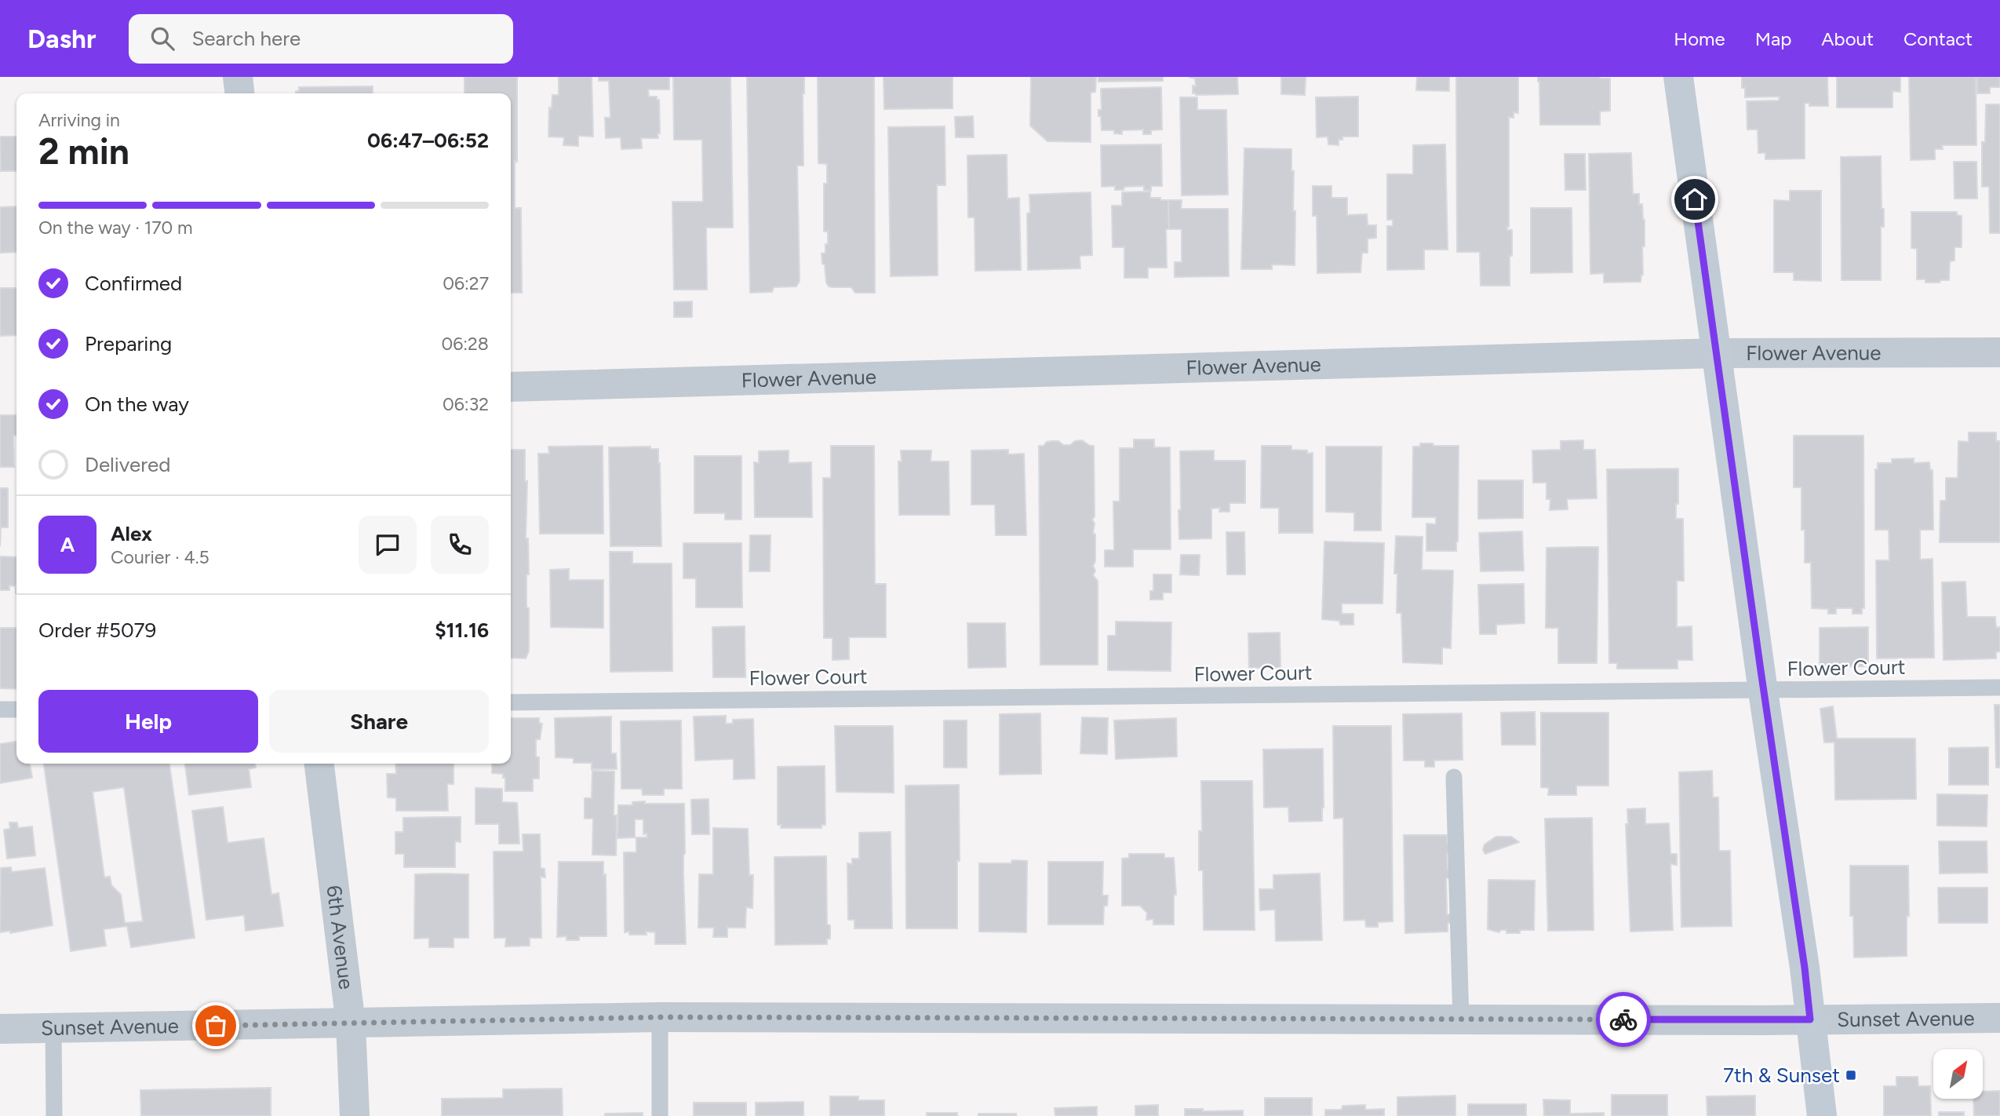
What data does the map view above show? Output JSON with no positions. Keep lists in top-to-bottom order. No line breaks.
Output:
{"streets":{"street":["Flower Avenue","6th Avenue","Sunset Avenue"],"lane":["Flower Court"]},"crossings":[["6th Avenue","Sunset Avenue"]],"places":{"transit":["7th & Sunset"]},"north":"top right","page":{"header":"Dashr","search":"Search here","nav":["Home","Map","About","Contact"],"heading":["2 min","Arriving in","06:47–06:52"],"panel":["Alex","Courier · 4.5","Order #5079","$11.16"],"bar":"On the way · 170 m","list":[["Confirmed","06:27"],["Preparing","06:28"],["On the way","06:32"],"Delivered"],"round":"A","buttons":["Help","Share"]}}
